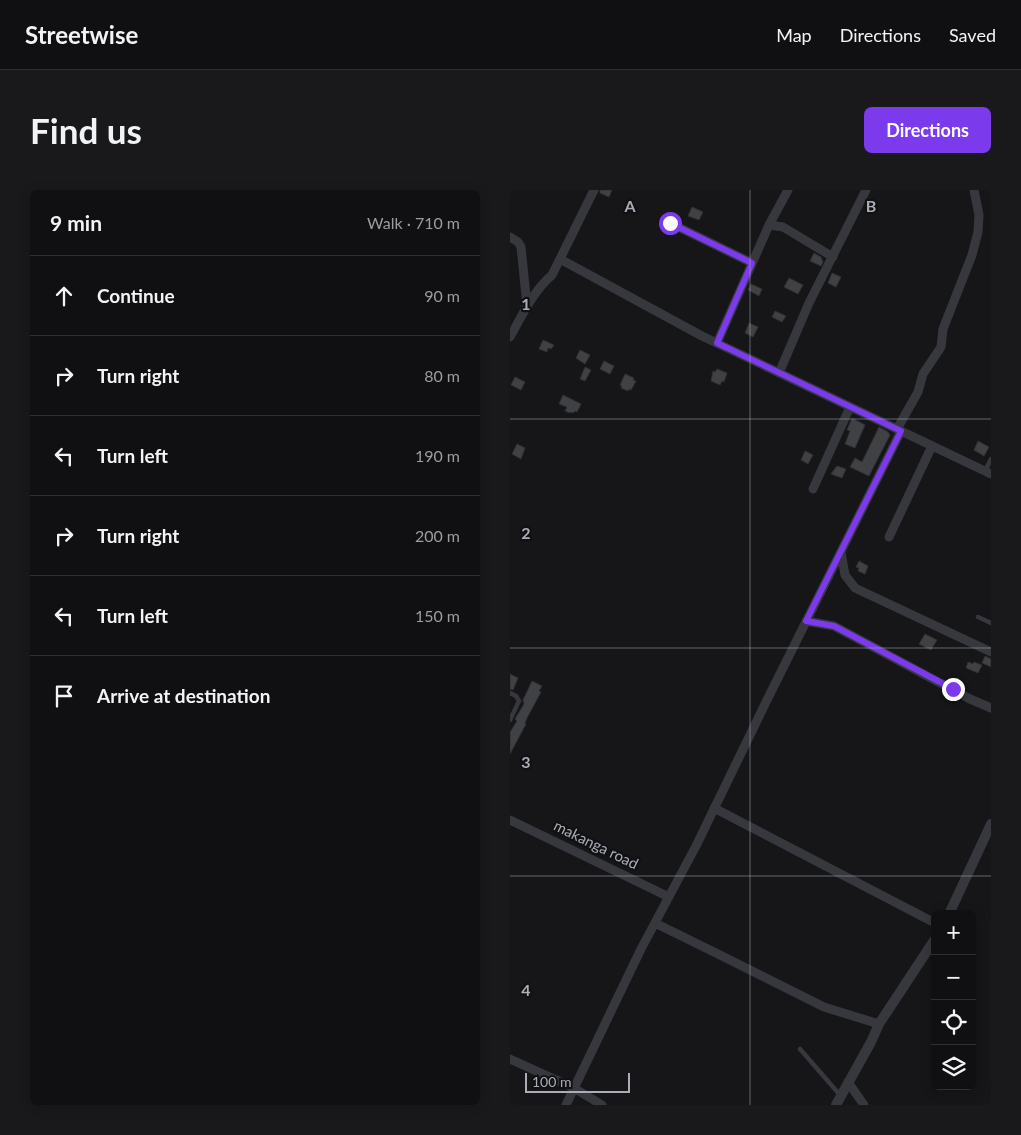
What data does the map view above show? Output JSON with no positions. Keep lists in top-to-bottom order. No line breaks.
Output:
{"streets":{"street":["makanga road"]},"scale_bar":"100 m","page":{"header":"Streetwise","nav":["Map","Directions","Saved"],"buttons":"Directions","title":"Find us","heading":["9 min","Walk · 710 m"],"list":[["Continue","90 m"],["Turn right","80 m"],["Turn left","190 m"],["Turn right","200 m"],["Turn left","150 m"],"Arrive at destination"],"map_buttons":["+","−"],"scale":"100 m"},"grid":{"columns":["A","B"],"rows":["1","2","3","4"]}}
